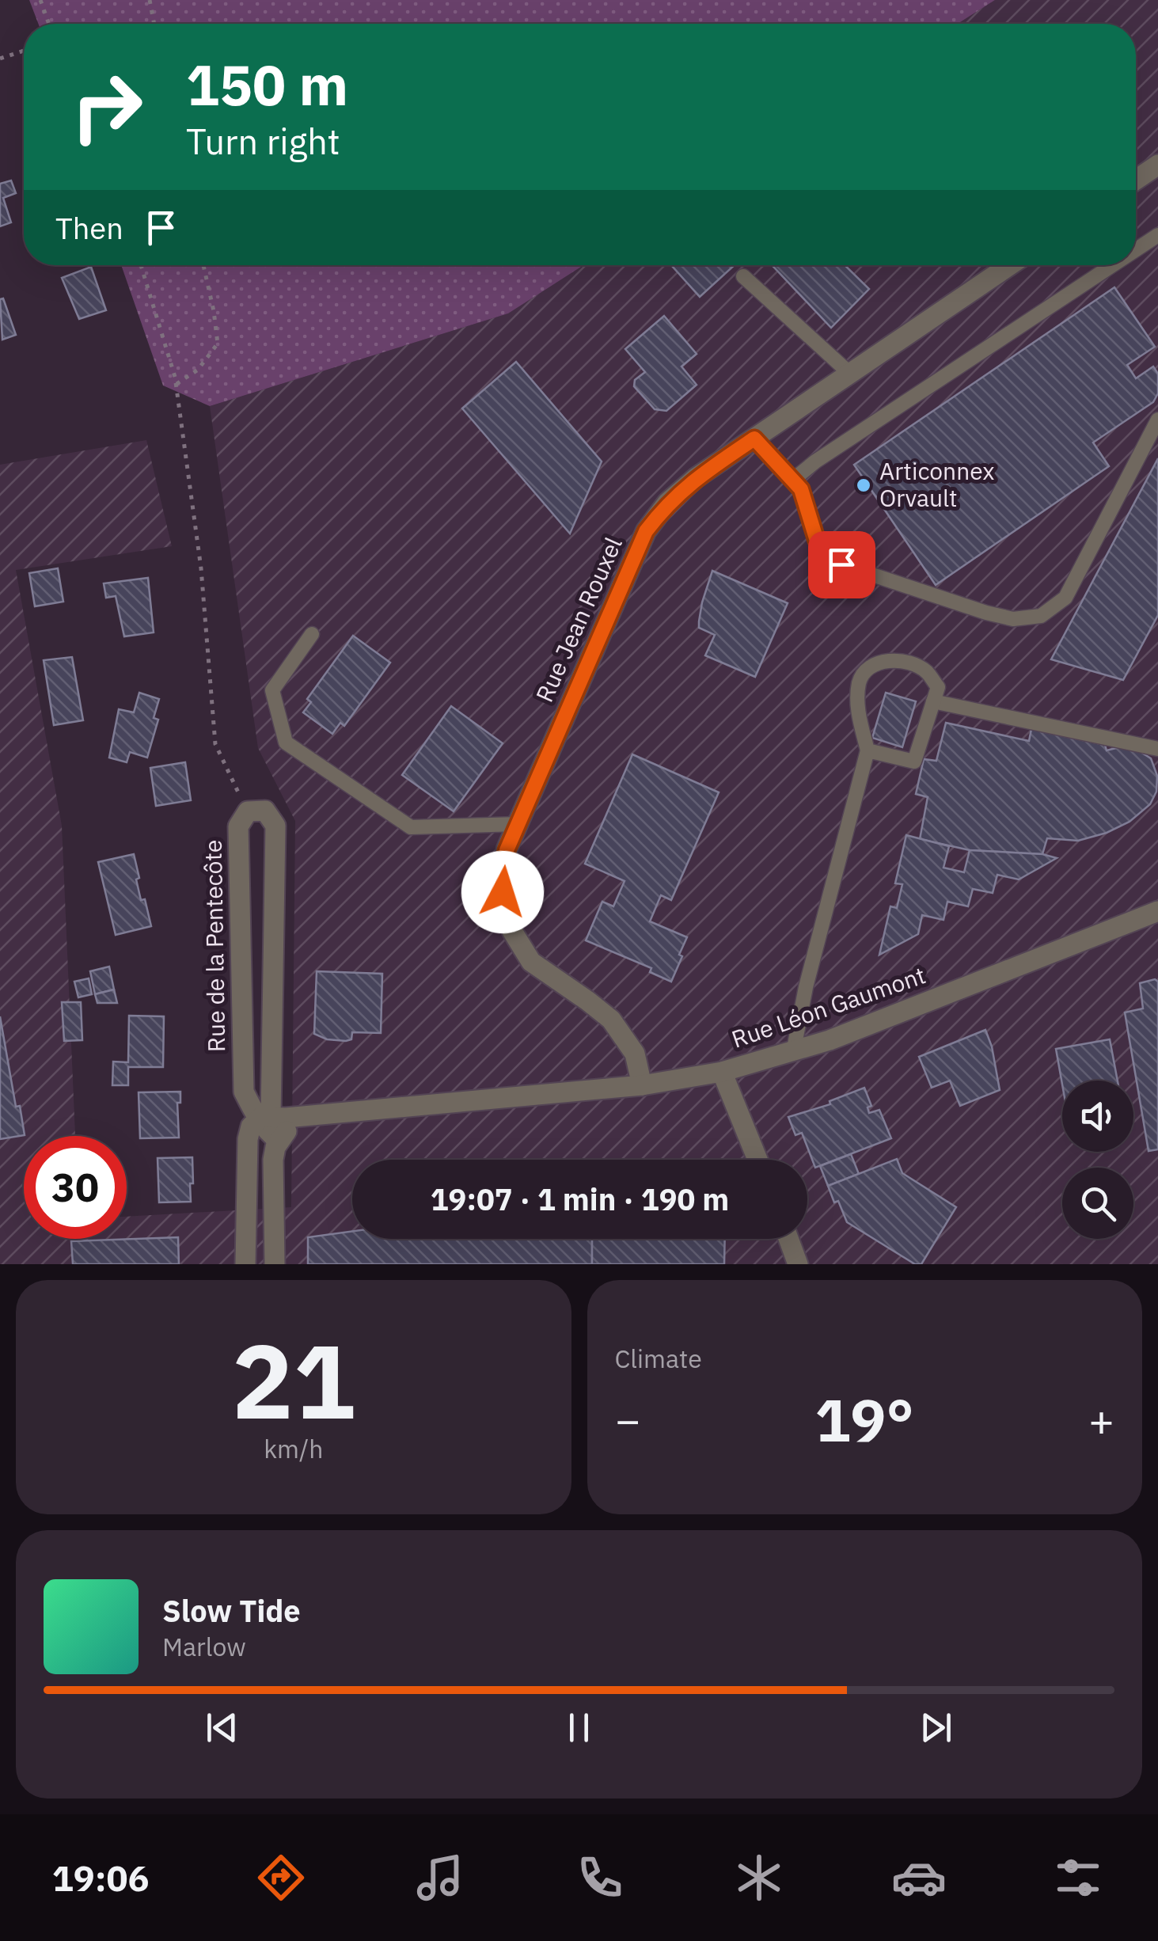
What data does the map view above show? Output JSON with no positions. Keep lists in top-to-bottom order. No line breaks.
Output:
{"streets":{"street":["Rue Jean Rouxel","Rue de la Pentecôte","Rue Léon Gaumont"]},"crossings":[["Rue Jean Rouxel","Rue Léon Gaumont"],["Rue de la Pentecôte","Rue Léon Gaumont"]],"places":["Articonnex Orvault"],"page":{"turn":["150 m","Turn right"],"then":"Then","limit":"30","trip":"19:07 · 1 min · 190 m","tile":[["21","km/h"],"Climate"],"heat":["−","19°","+"],"song":["Slow Tide","Marlow"],"tabs":"19:06"}}
